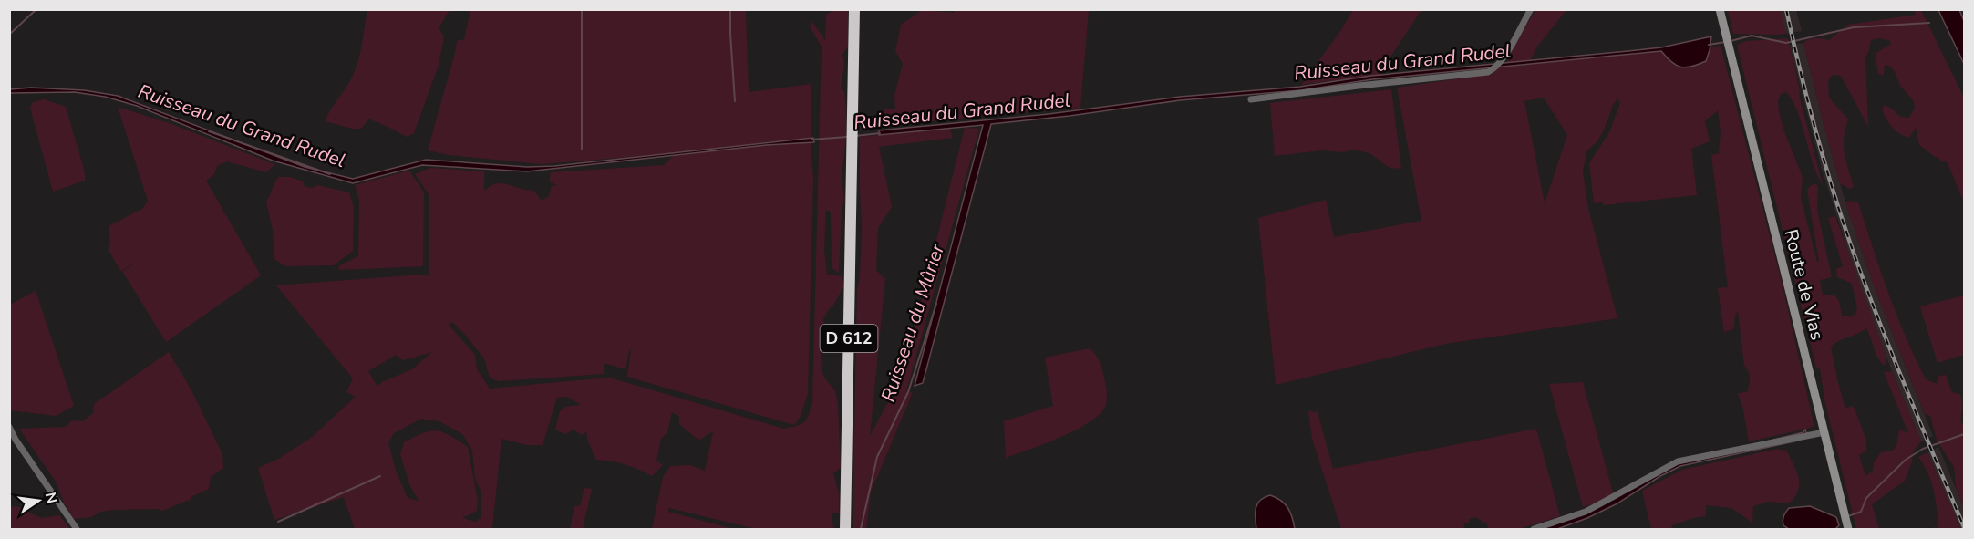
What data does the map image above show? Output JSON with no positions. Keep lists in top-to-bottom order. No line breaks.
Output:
{"streets":{"highway":["D 612"],"main road":["Route de Vias"]},"water":["Ruisseau du Grand Rudel","Ruisseau du Mûrier"],"north":"right"}
